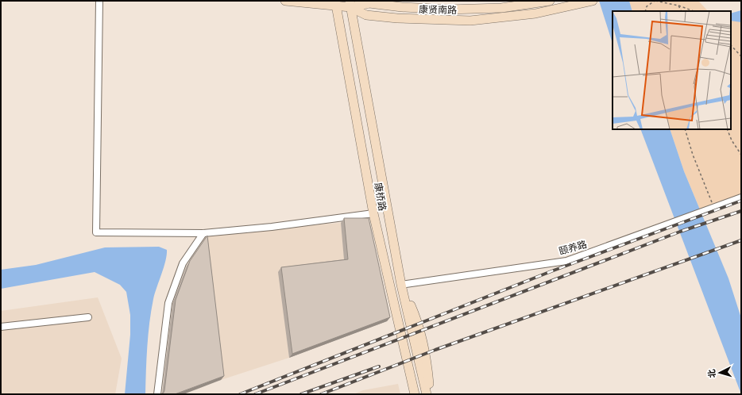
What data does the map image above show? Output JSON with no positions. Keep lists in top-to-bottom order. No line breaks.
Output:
{"streets":{"main road":["康贤南路","康桥路"],"street":["颐养路"]},"crossings":[["康贤南路","康桥路"],["康桥路","颐养路"]],"north":"left"}
